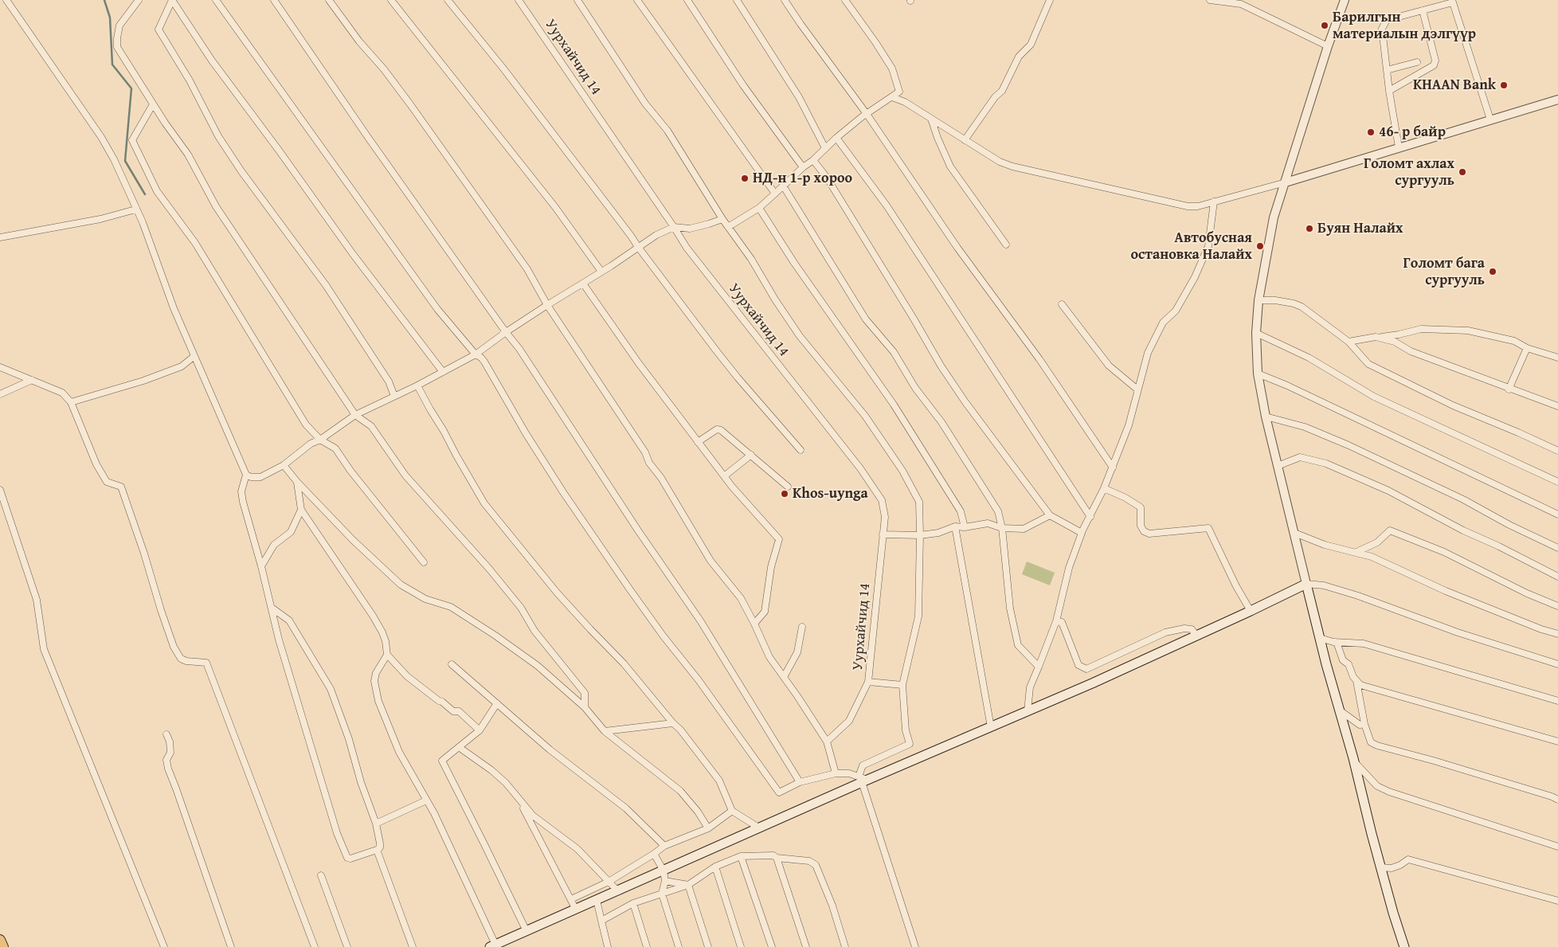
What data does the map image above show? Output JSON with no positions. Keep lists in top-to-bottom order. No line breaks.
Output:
{"streets":{"street":["Уурхайчид 14"]},"places":["Барилгын материалын дэлгүүр","KHAAN Bank","46- р байр","Голомт ахлах сургууль","НД-н 1-р хороо","Буян Налайх","Автобусная остановка Налайх","Голомт бага сургууль","Khos-uynga"]}
